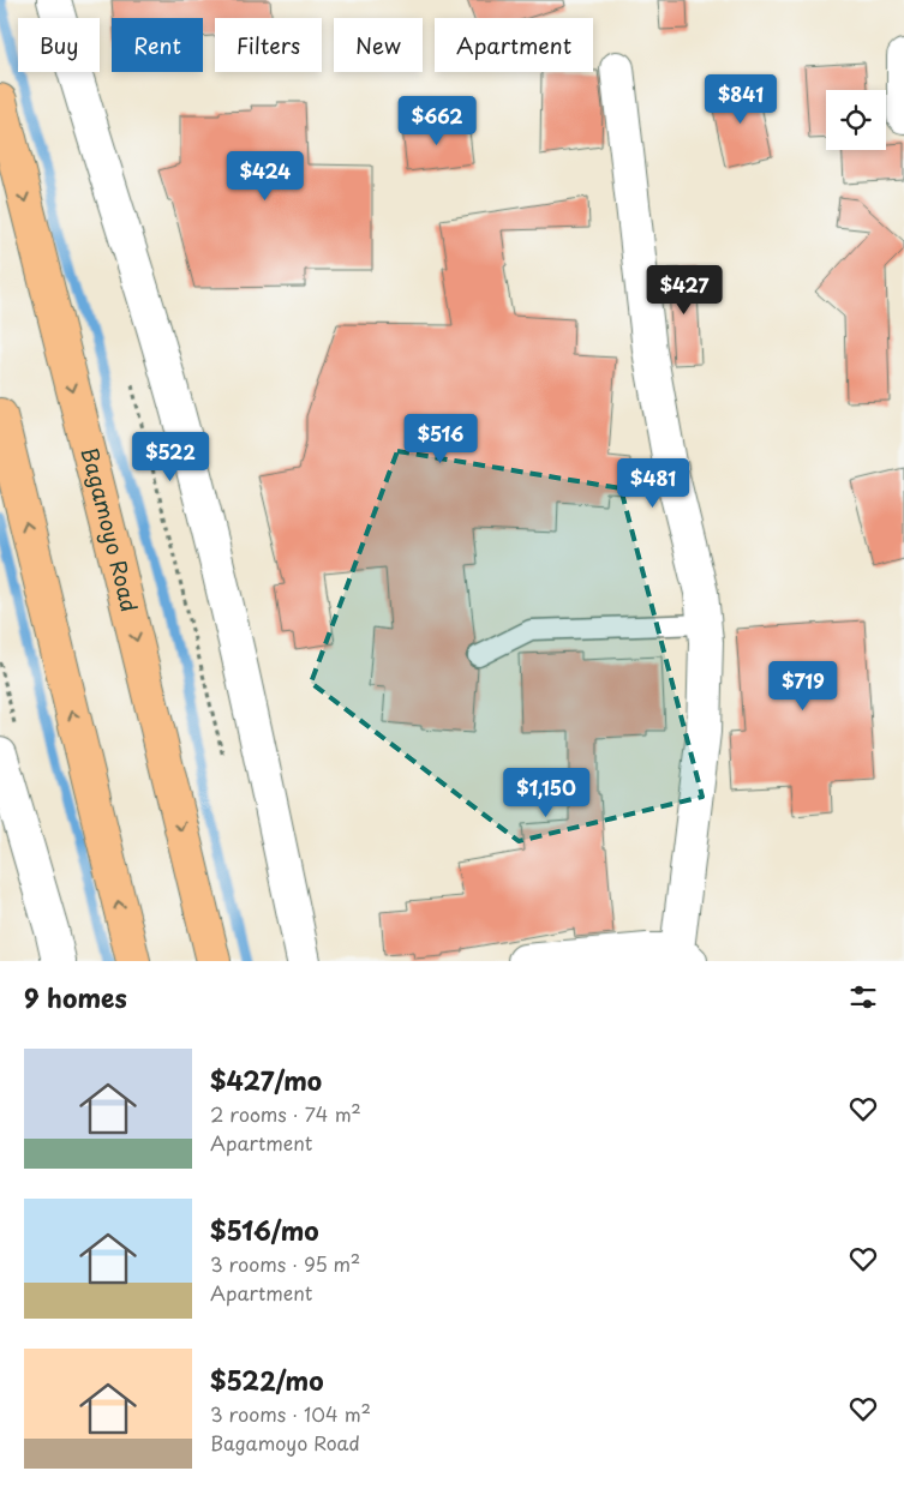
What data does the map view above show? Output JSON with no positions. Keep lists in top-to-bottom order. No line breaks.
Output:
{"streets":{"highway":["Bagamoyo Road"]},"page":{"chip":["Buy","Rent","Filters","New","Apartment"],"price":["$841","$662","$424","$427","$516","$522","$481","$719","$1,150"],"heading":"9 homes","list":[{"name":"$427/mo","note":"2 rooms · 74 m² · Apartment"},{"name":"$516/mo","note":"3 rooms · 95 m² · Apartment"},{"name":"$522/mo","note":"3 rooms · 104 m² · Bagamoyo Road"}]}}
